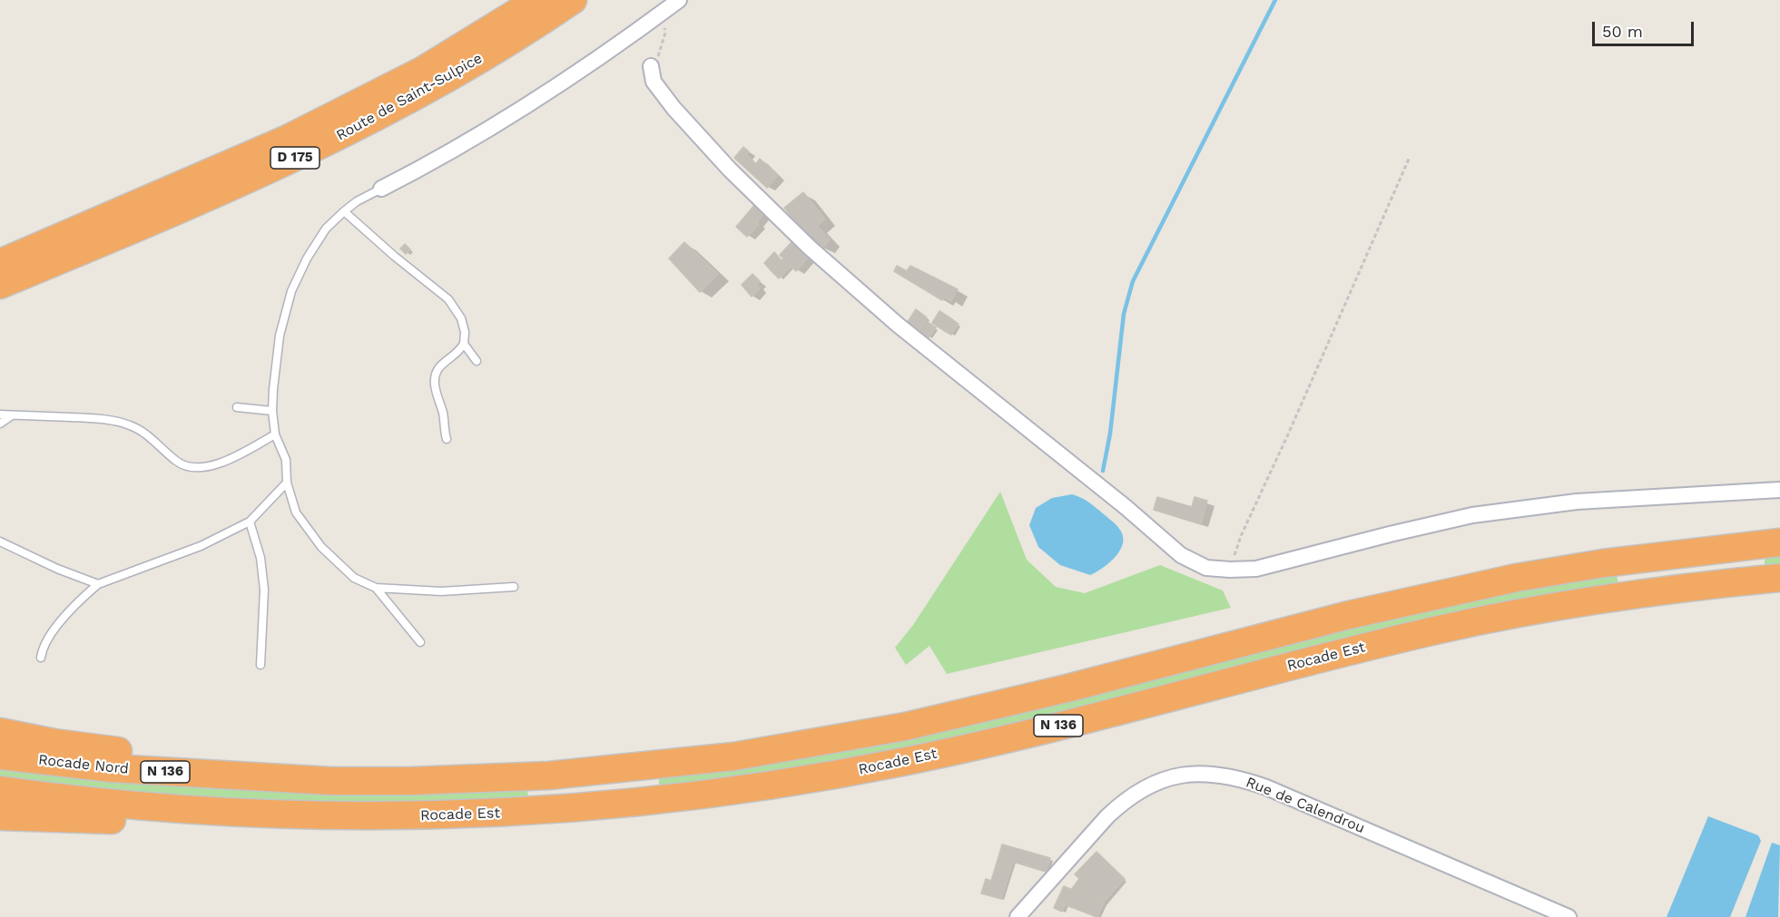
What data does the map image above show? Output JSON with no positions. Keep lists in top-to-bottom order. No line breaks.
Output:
{"streets":{"highway":["Route de Saint-Sulpice","D 175","Rocade Est","N 136","Rocade Nord"],"street":["Rue de Calendrou"]},"crossings":[["N 136","Rocade Nord"]],"scale_bar":"50 m"}
